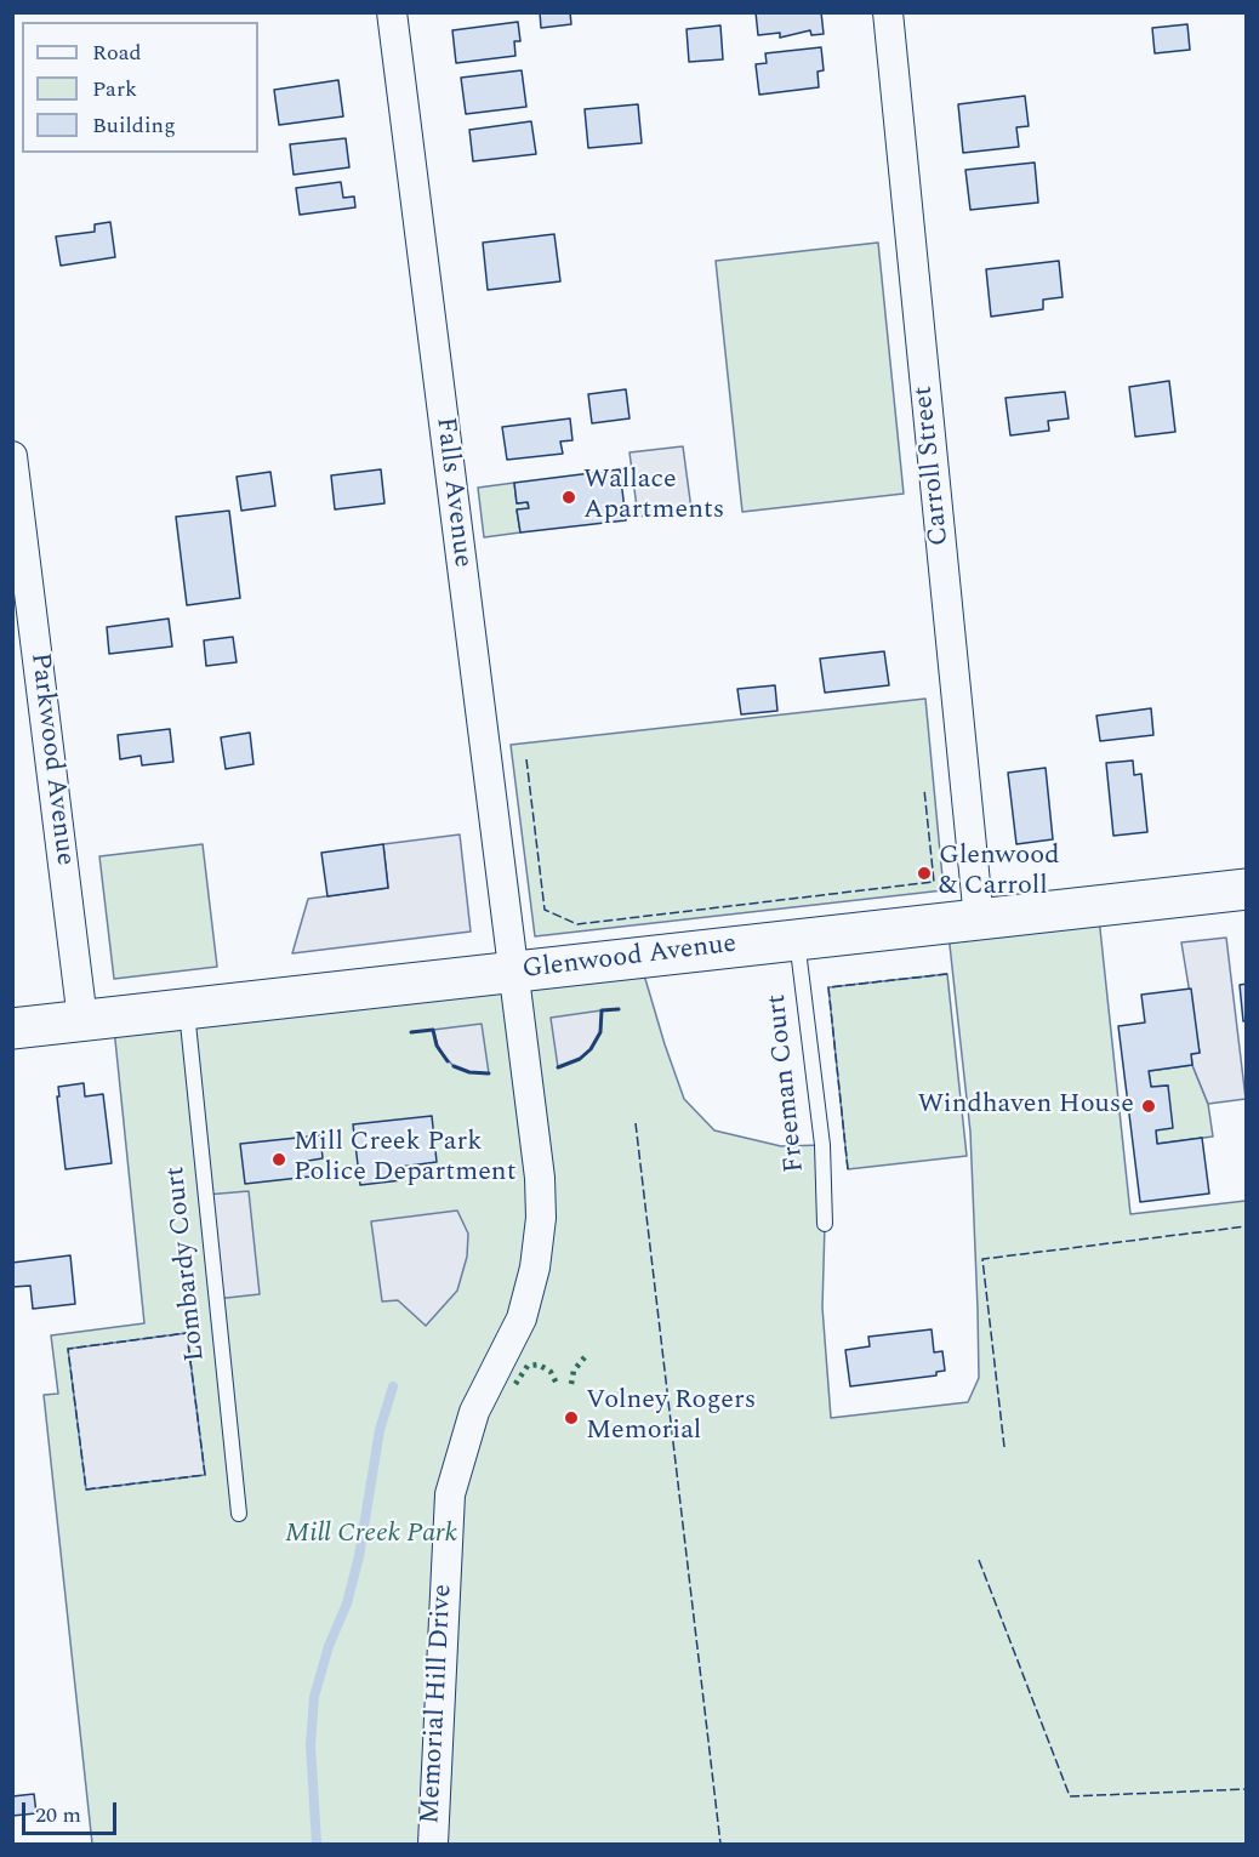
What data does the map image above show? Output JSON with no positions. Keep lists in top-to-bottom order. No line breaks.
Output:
{"streets":{"main road":["Glenwood Avenue"],"street":["Carroll Street","Falls Avenue","Parkwood Avenue","Memorial Hill Drive"],"lane":["Freeman Court","Lombardy Court"]},"crossings":[["Carroll Street","Glenwood Avenue"],["Falls Avenue","Glenwood Avenue"],["Falls Avenue","Memorial Hill Drive"],["Parkwood Avenue","Glenwood Avenue"],["Glenwood Avenue","Freeman Court"],["Glenwood Avenue","Lombardy Court"],["Glenwood Avenue","Memorial Hill Drive"]],"parks":["Mill Creek Park"],"places":["Wallace Apartments","Glenwood & Carroll","Windhaven House","Mill Creek Park Police Department","Volney Rogers Memorial"],"legend":["Road","Park","Building"],"scale_bar":"20 m"}
